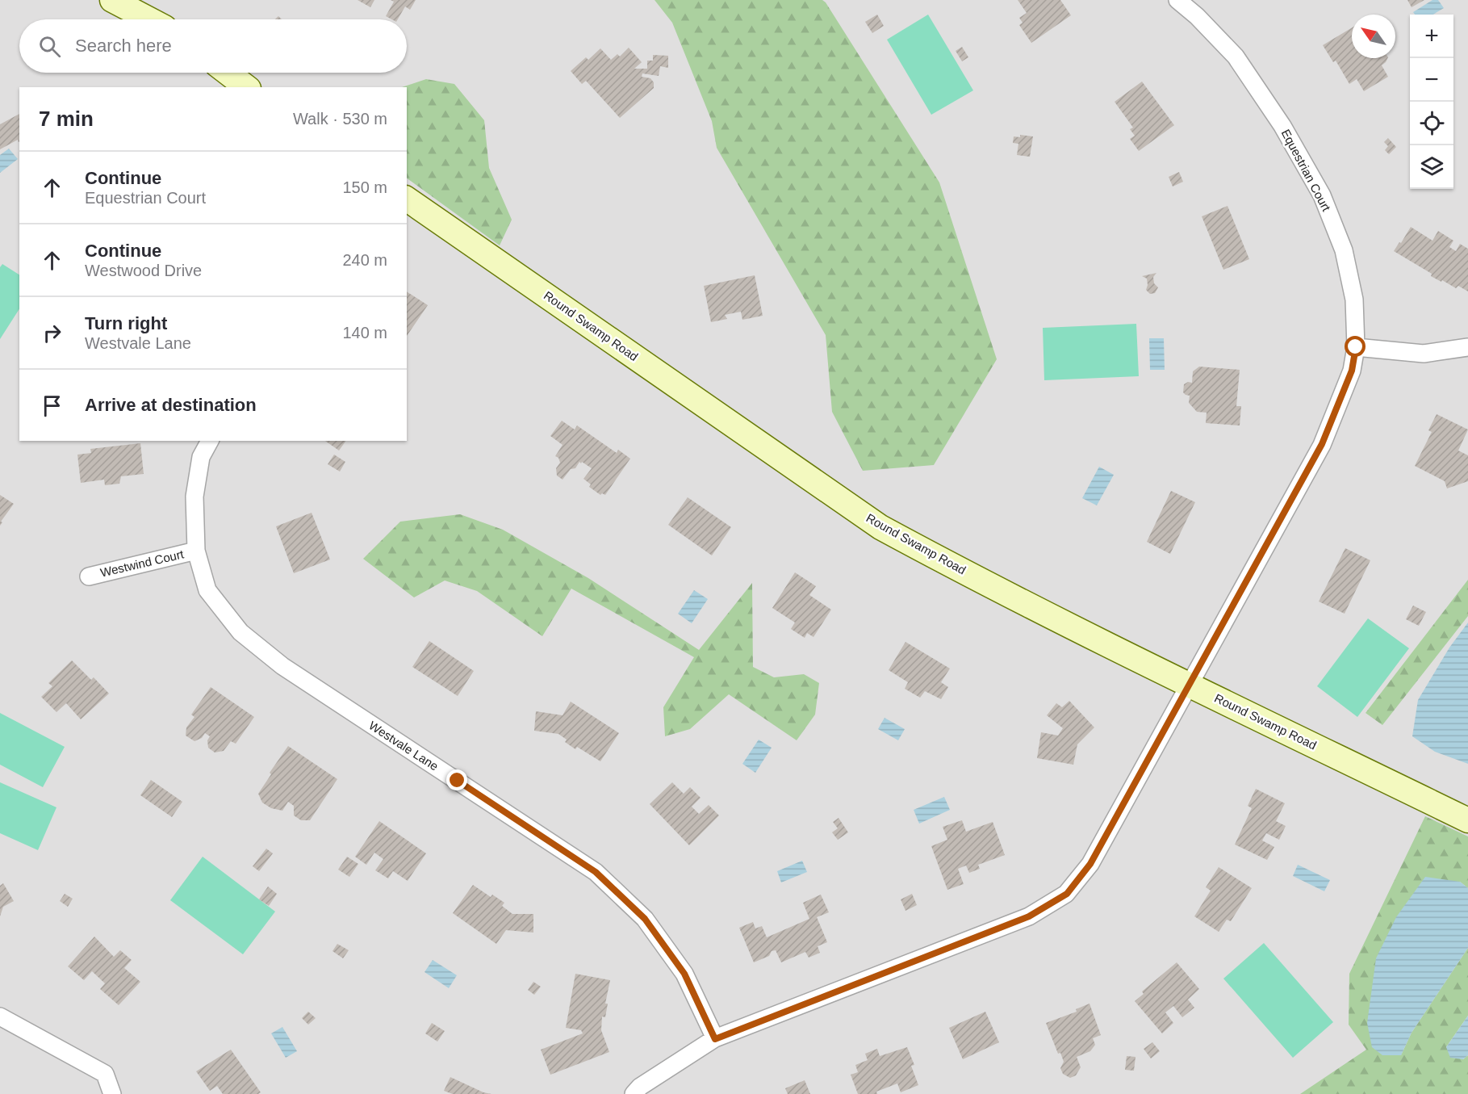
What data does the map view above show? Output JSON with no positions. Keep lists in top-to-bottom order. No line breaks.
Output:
{"streets":{"street":["Equestrian Court","Round Swamp Road","Westwind Court","Westvale Lane"]},"crossings":[["Equestrian Court","Round Swamp Road"],["Equestrian Court","Westvale Lane"],["Westwind Court","Westvale Lane"]],"north":"top left","page":{"map_buttons":["+","−"],"search":"Search here","heading":["7 min","Walk · 530 m"],"list":[["Continue","Equestrian Court","150 m"],["Continue","Westwood Drive","240 m"],["Turn right","Westvale Lane","140 m"],"Arrive at destination"]}}
